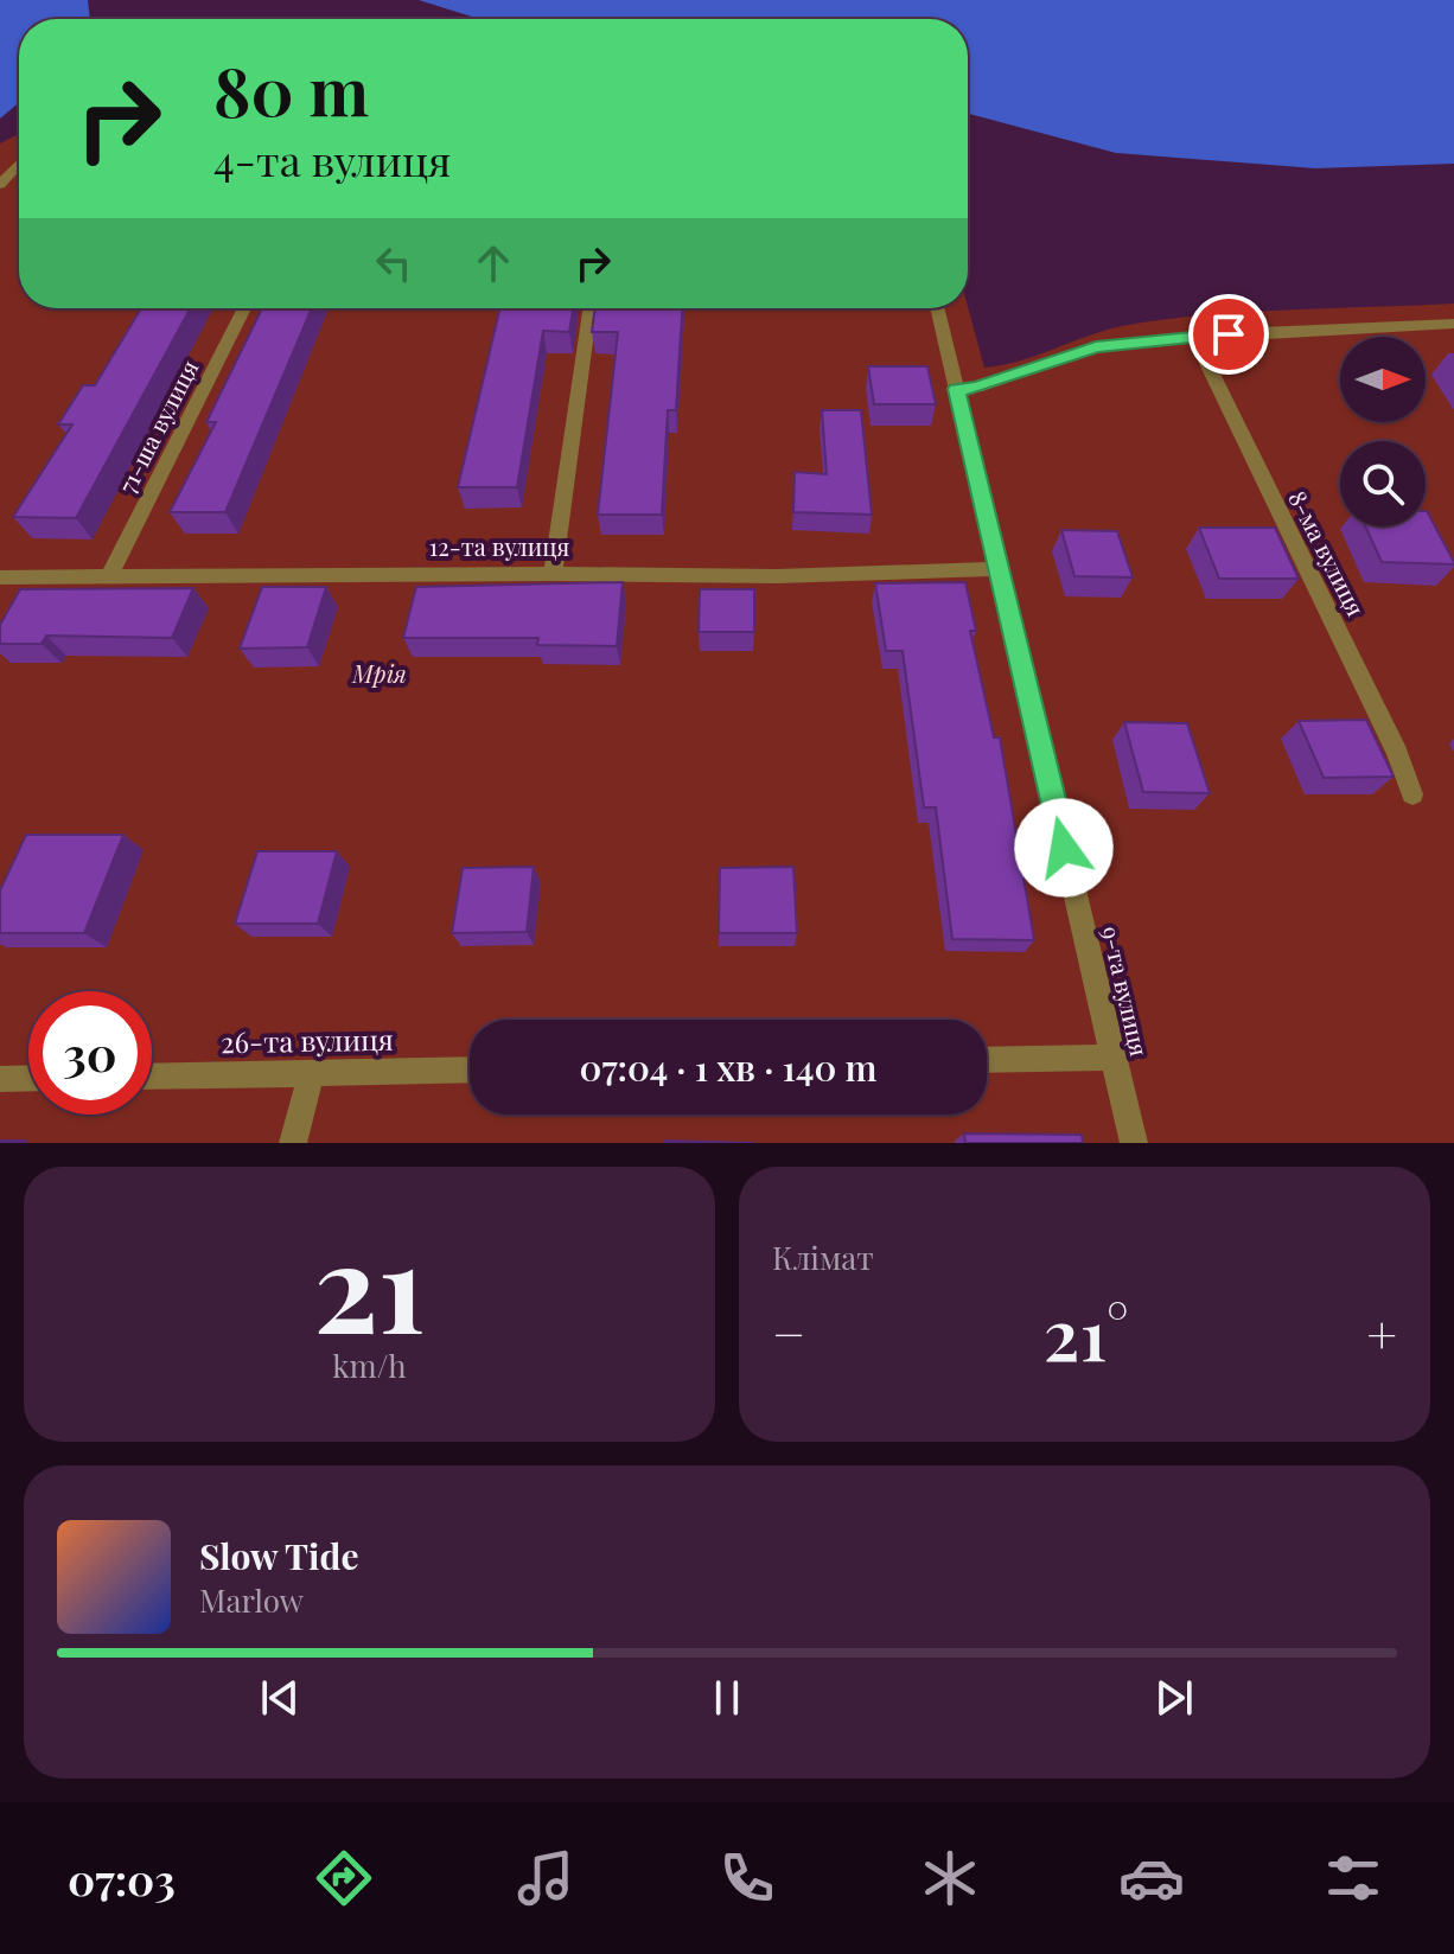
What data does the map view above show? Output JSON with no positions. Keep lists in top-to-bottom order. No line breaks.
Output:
{"streets":{"street":["71-ша вулиця","12-та вулиця","8-ма вулиця","9-та вулиця","26-та вулиця"]},"crossings":[["71-ша вулиця","12-та вулиця"],["12-та вулиця","9-та вулиця"]],"parks":["Мрія"],"north":"right","page":{"turn":["80 m","4-та вулиця"],"limit":"30","trip":"07:04 · 1 хв · 140 m","tile":[["21","km/h"],"Клімат"],"heat":["−","21°","+"],"song":["Slow Tide","Marlow"],"tabs":"07:03"}}
